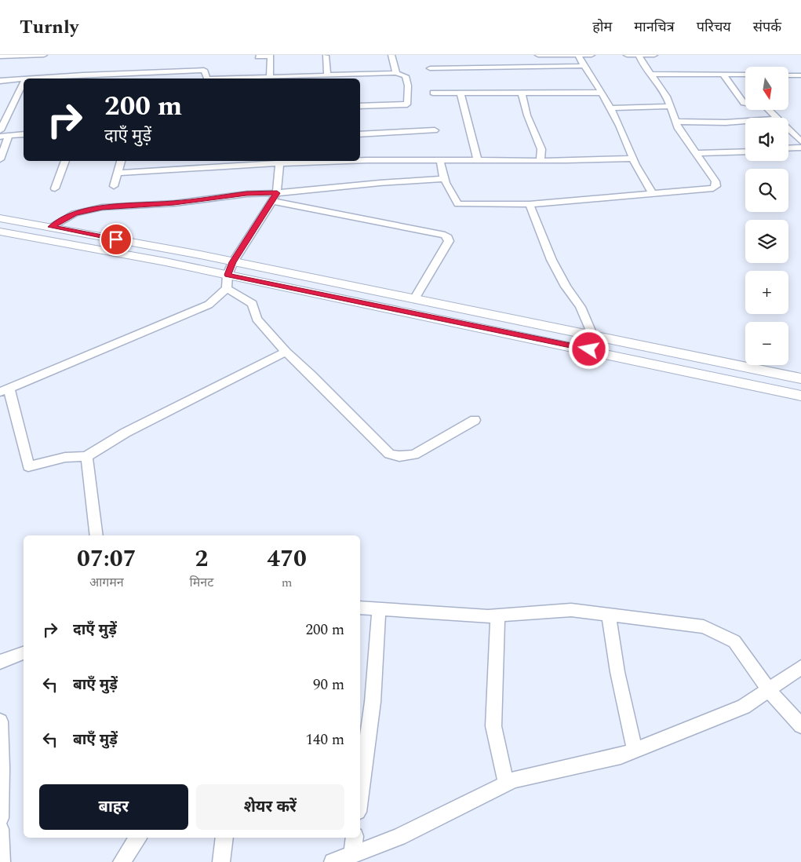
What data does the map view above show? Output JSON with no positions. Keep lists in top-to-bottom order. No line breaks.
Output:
{"north":"bottom","page":{"header":"Turnly","nav":["होम","मानचित्र","परिचय","संपर्क"],"map_buttons":["+","−"],"turn":["200 m","दाएँ मुड़ें"],"eta":["07:07","आगमन","2","मिनट","470","m"],"list":[{"name":"दाएँ मुड़ें","value":"200 m"},{"name":"बाएँ मुड़ें","value":"90 m"},{"name":"बाएँ मुड़ें","value":"140 m"}],"buttons":["बाहर","शेयर करें"]}}
